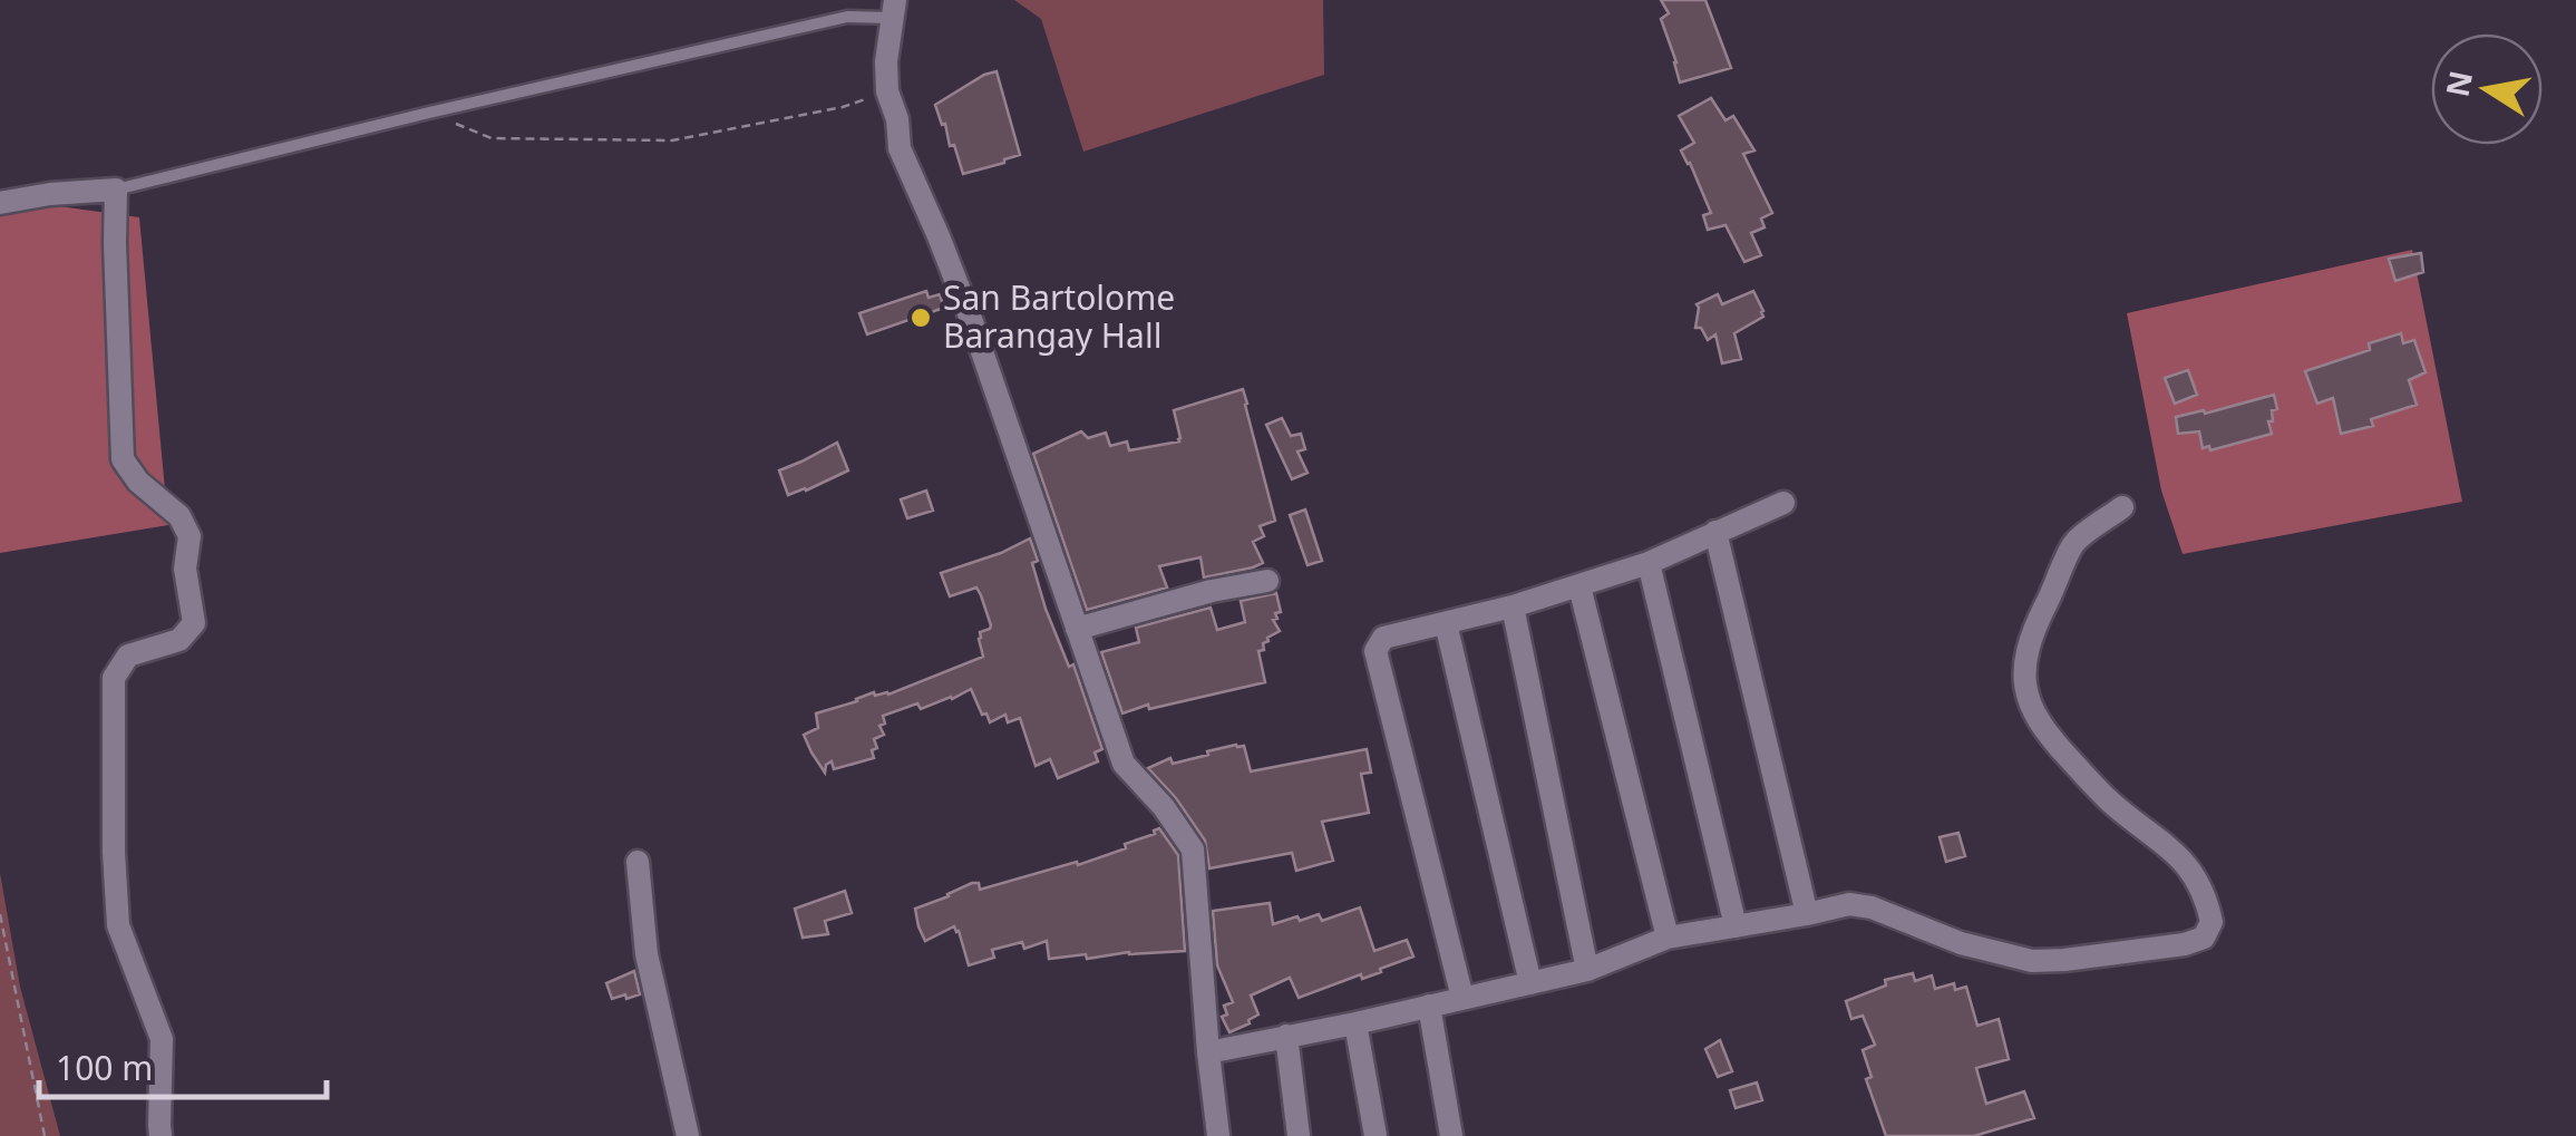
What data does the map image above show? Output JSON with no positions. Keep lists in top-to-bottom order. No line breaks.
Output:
{"places":["San Bartolome Barangay Hall"],"scale_bar":"100 m","north":"left"}
